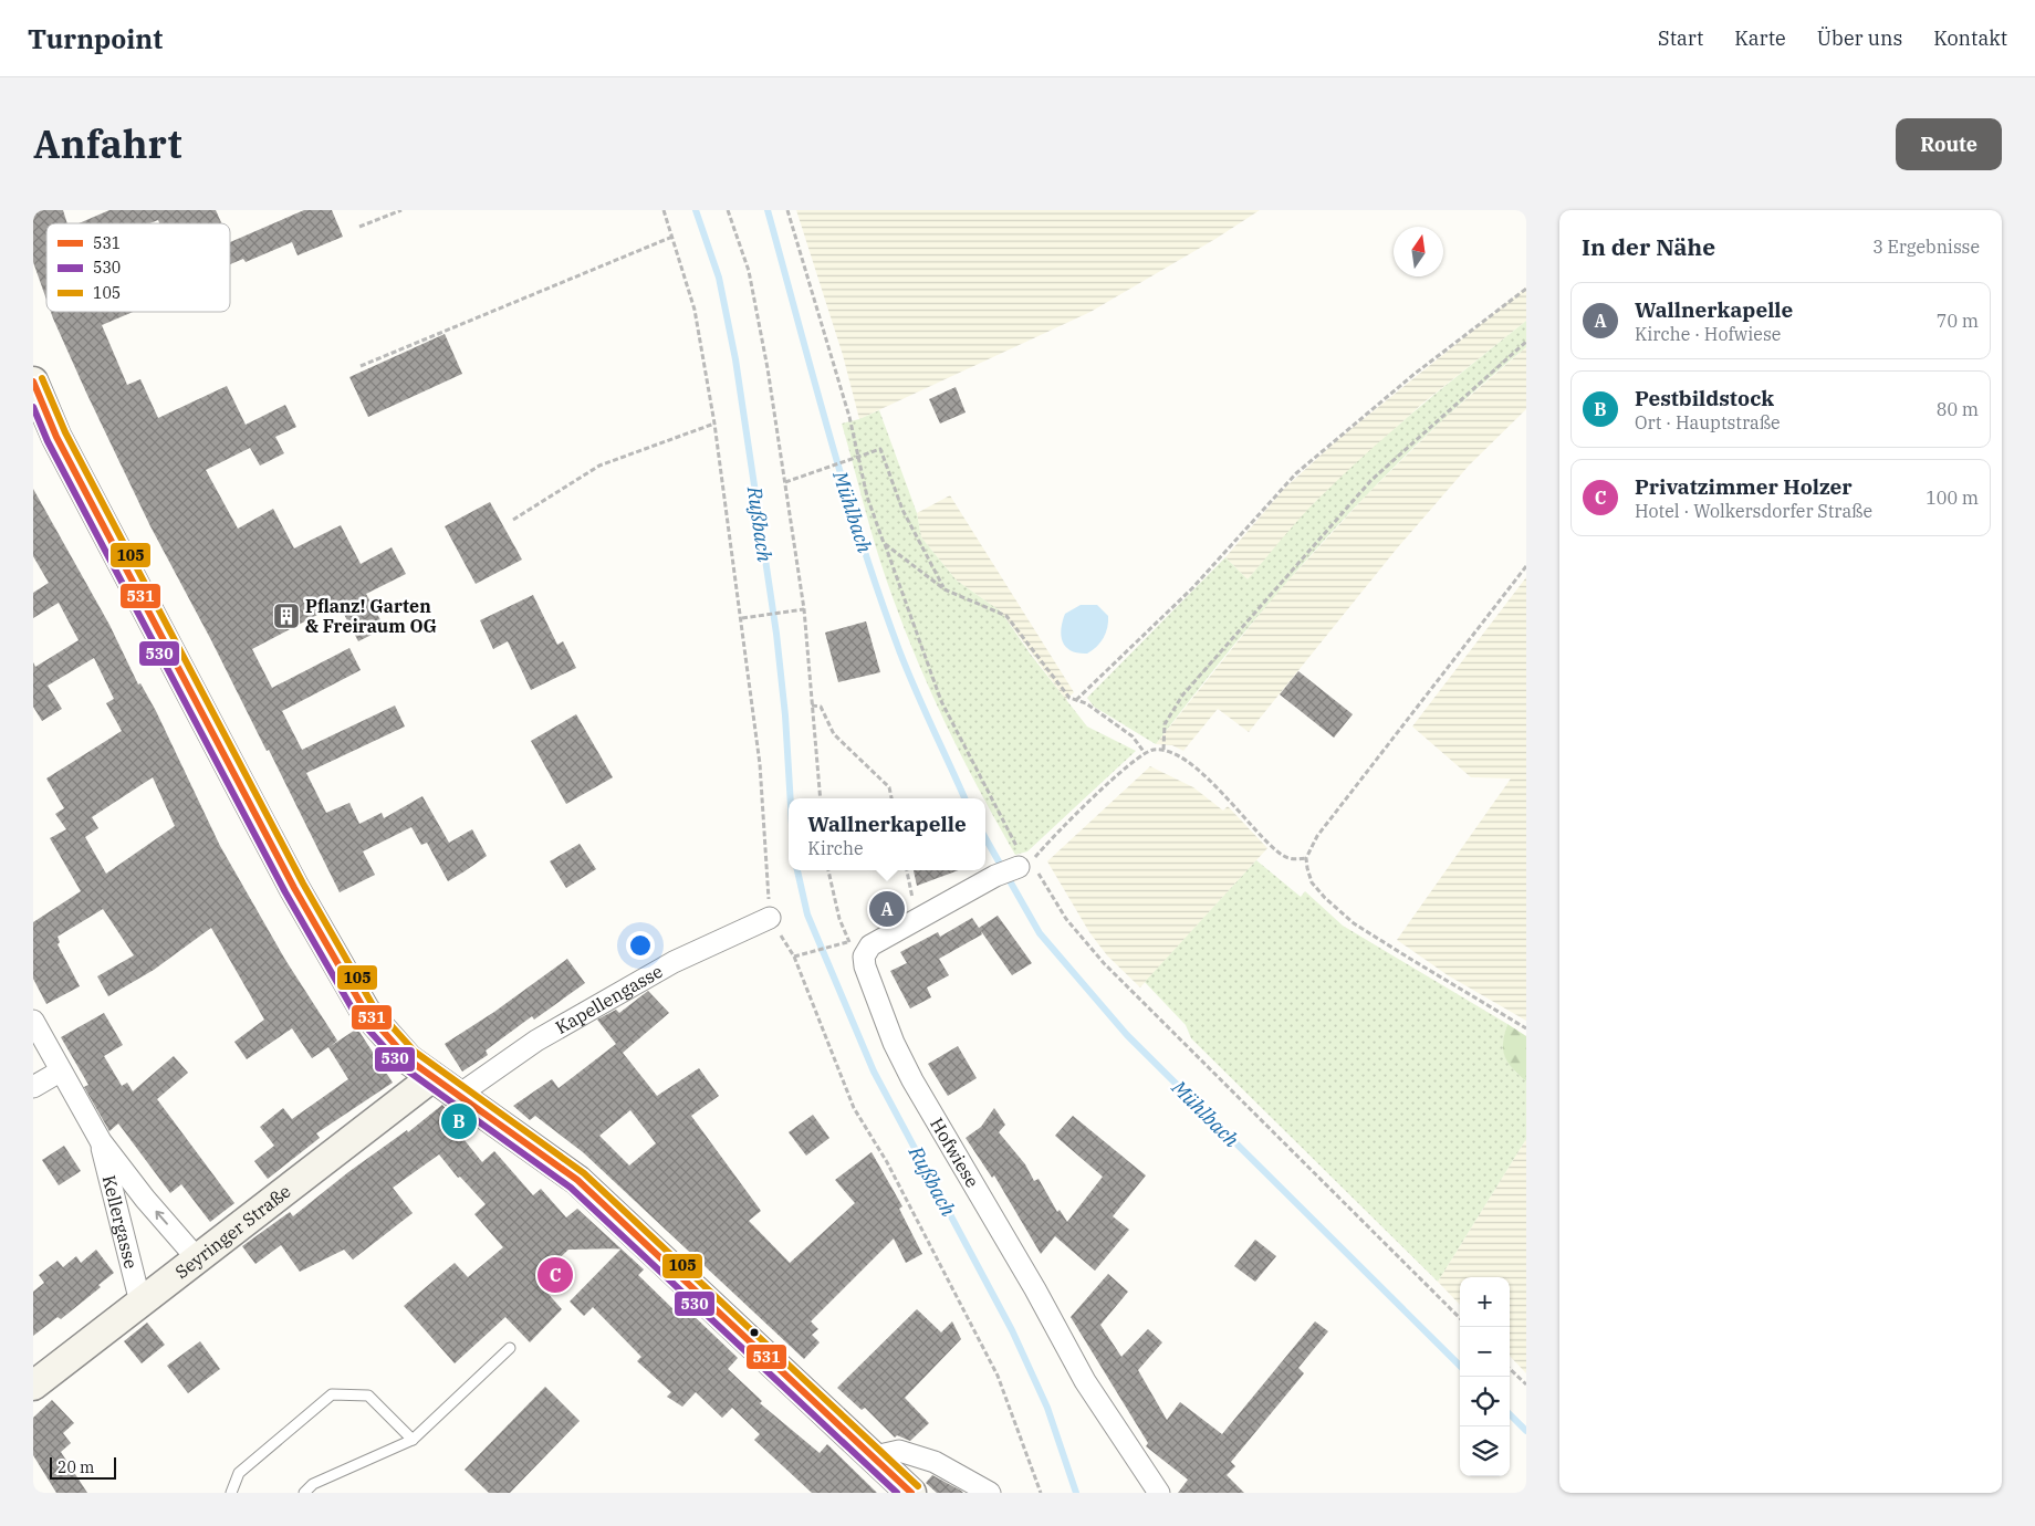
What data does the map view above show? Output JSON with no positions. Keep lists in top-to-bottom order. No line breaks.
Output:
{"streets":{"main road":["Seyringer Straße"],"street":["Kapellengasse","Hofwiese","Kellergasse"]},"crossings":[["Kellergasse","Seyringer Straße"]],"water":["Mühlbach","Rußbach"],"places":{"building":["Pflanz! Garten & Freiraum OG"]},"lines":["transit line 105","transit line 531","transit line 530"],"legend":["531","530","105"],"scale_bar":"20 m","north":"top","page":{"header":"Turnpoint","nav":["Start","Karte","Über uns","Kontakt"],"title":"Anfahrt","buttons":"Route","heading":["In der Nähe","3 Ergebnisse"],"list":[{"mark":"A","name":"Wallnerkapelle","note":"Kirche · Hofwiese","value":"70 m"},{"mark":"B","name":"Pestbildstock","note":"Ort · Hauptstraße","value":"80 m"},{"mark":"C","name":"Privatzimmer Holzer","note":"Hotel · Wolkersdorfer Straße","value":"100 m"}],"popup":["Wallnerkapelle","Kirche"],"pins":["A","B","C"],"map_buttons":["+","−"],"scale":"20 m"}}
